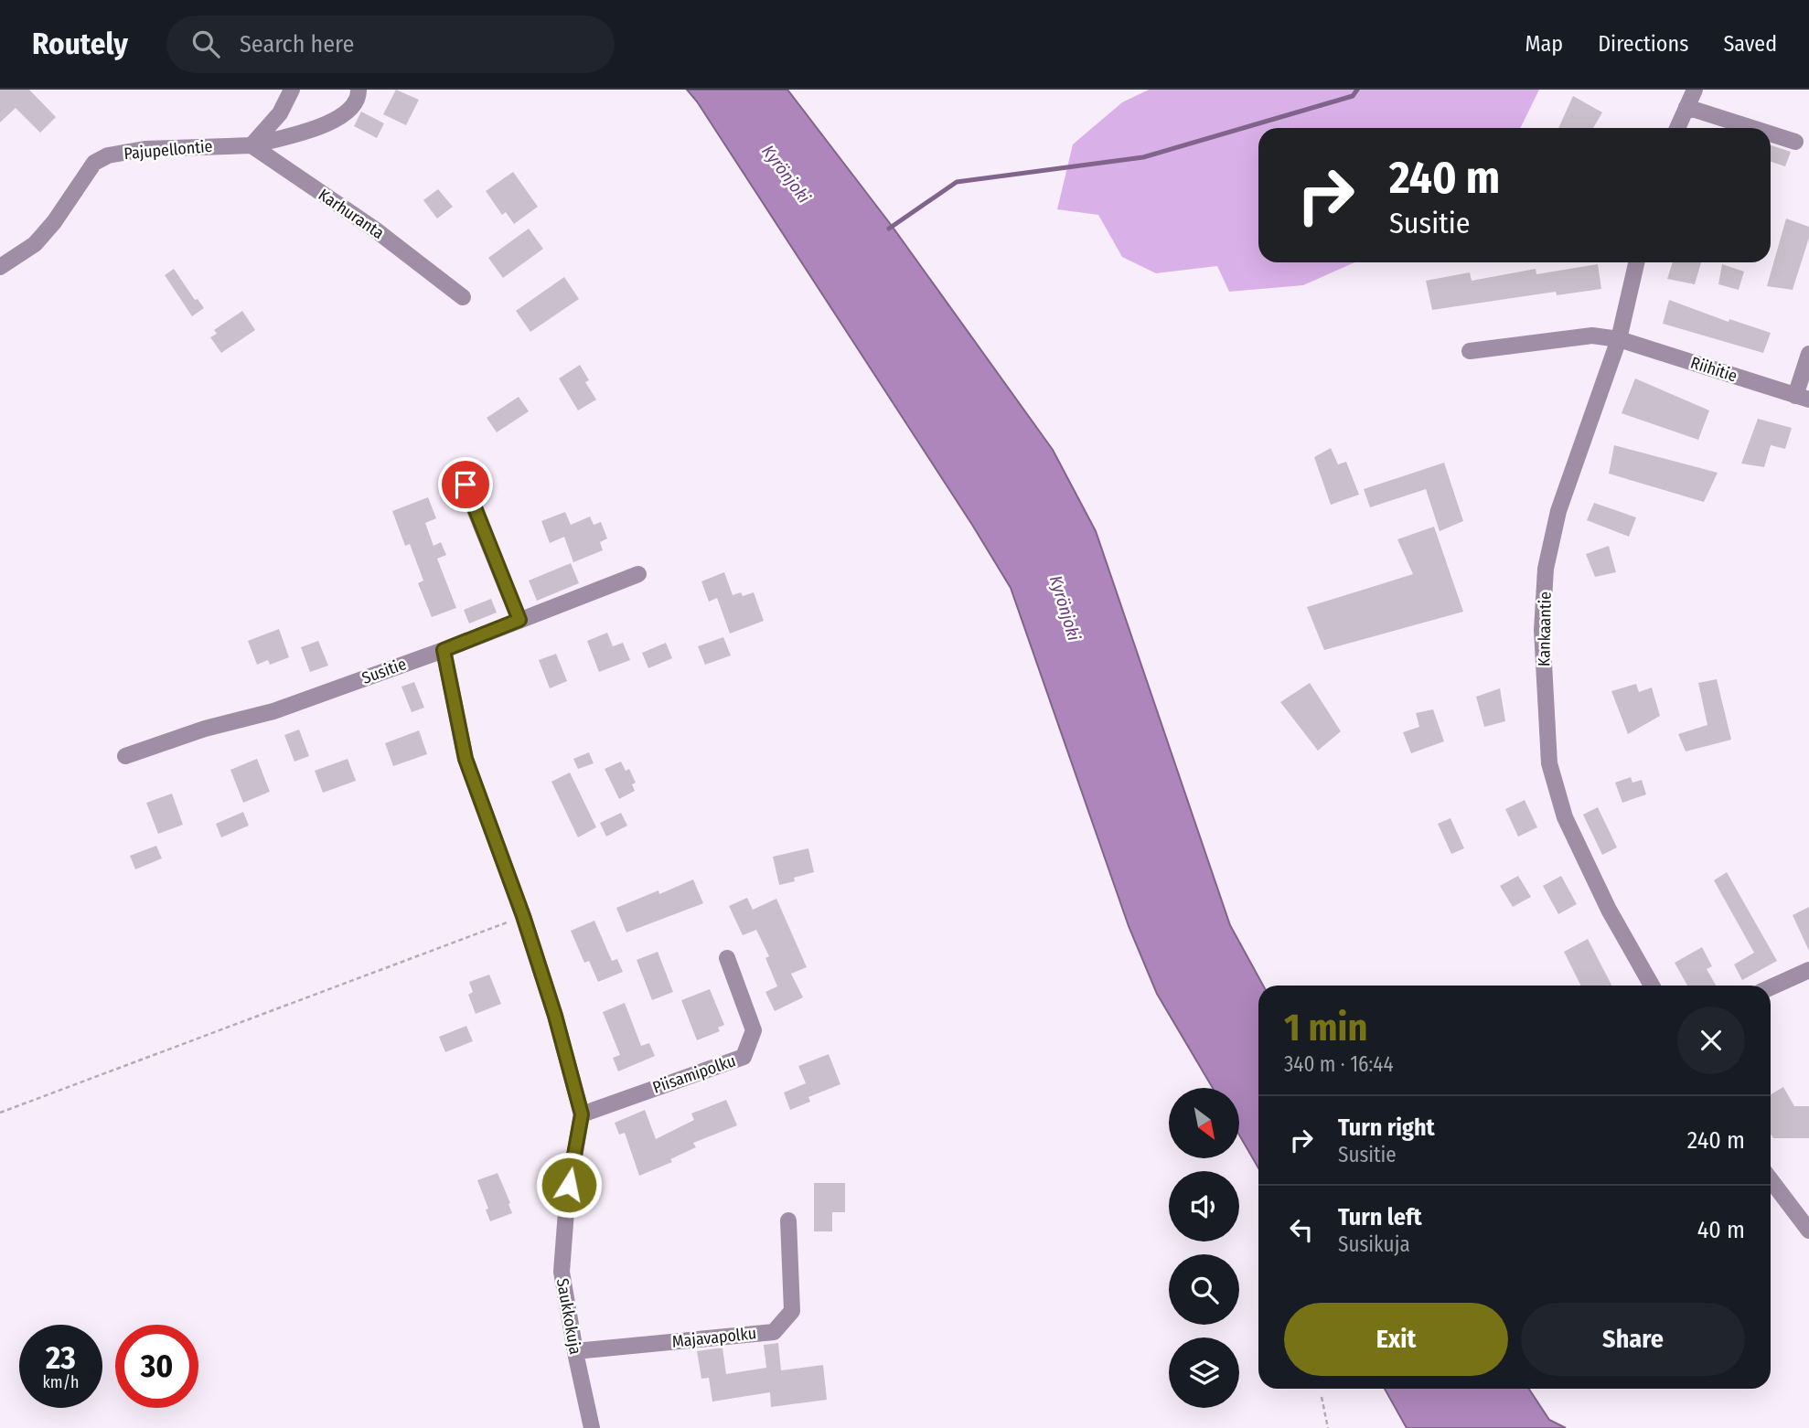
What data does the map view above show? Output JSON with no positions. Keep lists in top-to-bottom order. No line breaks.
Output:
{"streets":{"street":["Pajupellontie","Karhuranta","Riihitie","Kankaantie","Susitie","Piisamipolku","Saukkokuja","Majavapolku"]},"crossings":[["Pajupellontie","Karhuranta"],["Riihitie","Kankaantie"],["Susitie","Saukkokuja"],["Piisamipolku","Saukkokuja"],["Saukkokuja","Majavapolku"]],"water":["Kyrönjoki"],"north":"bottom right","page":{"header":"Routely","search":"Search here","nav":["Map","Directions","Saved"],"turn":["240 m","Susitie"],"heading":["1 min","340 m · 16:44"],"list":[{"name":"Turn right","note":"Susitie","value":"240 m"},{"name":"Turn left","note":"Susikuja","value":"40 m"}],"buttons":["Exit","Share"],"speed":"23 km/h","limit":"30"}}
